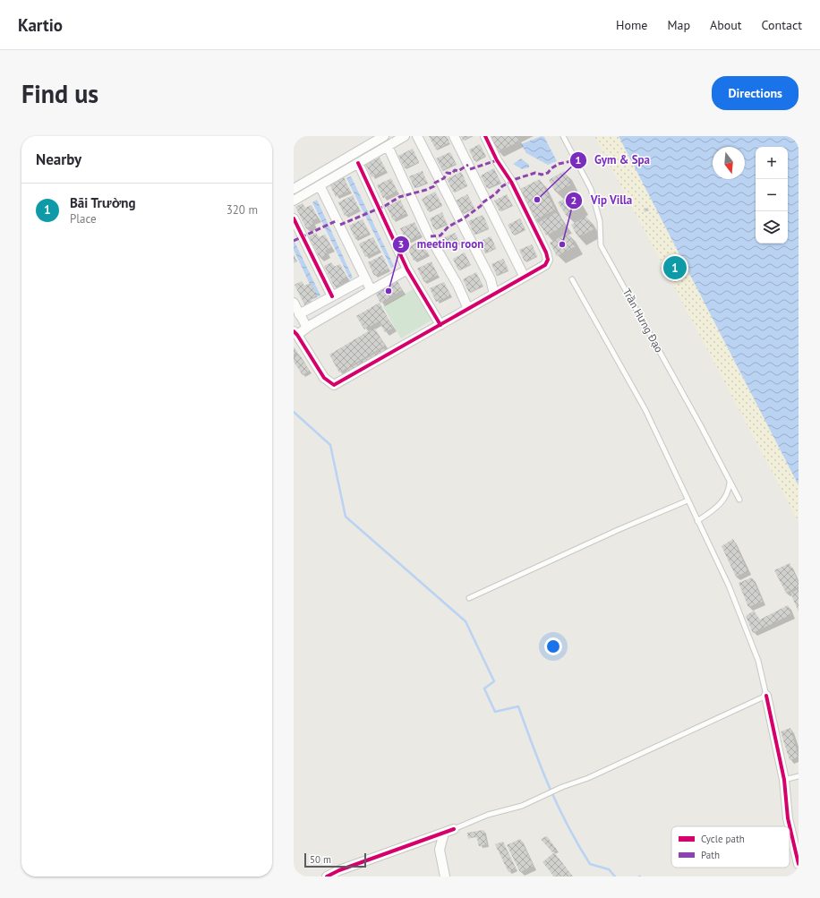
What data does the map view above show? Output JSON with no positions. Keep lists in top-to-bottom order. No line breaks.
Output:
{"streets":{"lane":["Trần Hưng Đạo"]},"places":["Gym & Spa","Vip Villa","meeting roon"],"legend":["Cycle path","Path"],"scale_bar":"50 m","north":"bottom","page":{"header":"Kartio","nav":["Home","Map","About","Contact"],"buttons":"Directions","title":"Find us","heading":"Nearby","map_buttons":["+","−"],"list":[{"mark":"1","name":"Bãi Trường","note":"Place","value":"320 m"}],"pins":"1","scale":"50 m"}}
